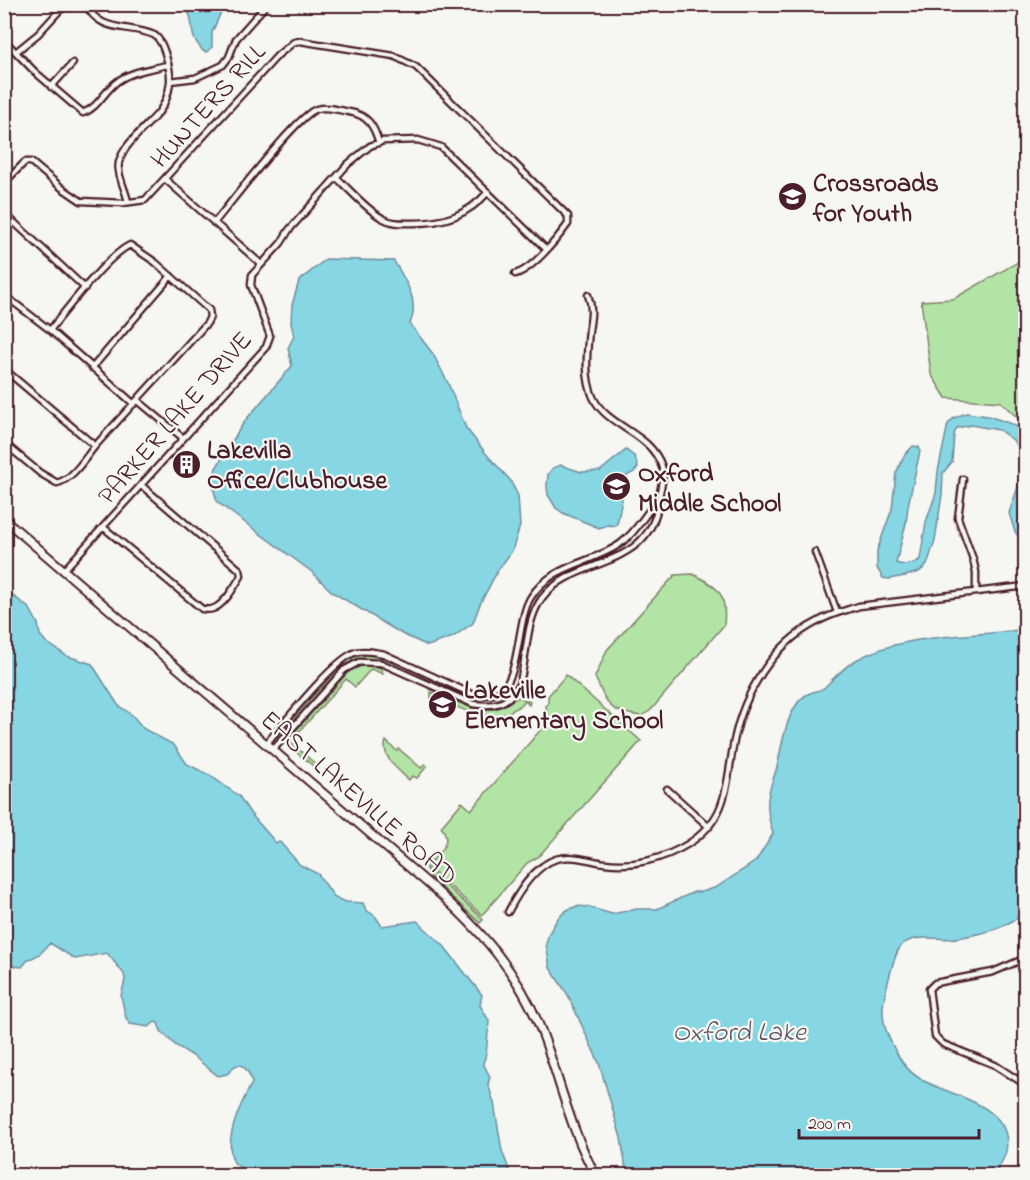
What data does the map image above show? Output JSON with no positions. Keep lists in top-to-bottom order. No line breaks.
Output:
{"streets":{"main road":["EAST LAKEVILLE ROAD"],"street":["HUNTERS RILL","PARKER LAKE DRIVE"]},"crossings":[["HUNTERS RILL","PARKER LAKE DRIVE"],["PARKER LAKE DRIVE","EAST LAKEVILLE ROAD"]],"water":["Oxford Lake"],"places":{"school or university":["Crossroads for Youth","Oxford Middle School","Lakeville Elementary School"],"building":["Lakevilla Office/Clubhouse"]},"scale_bar":"200 m"}
